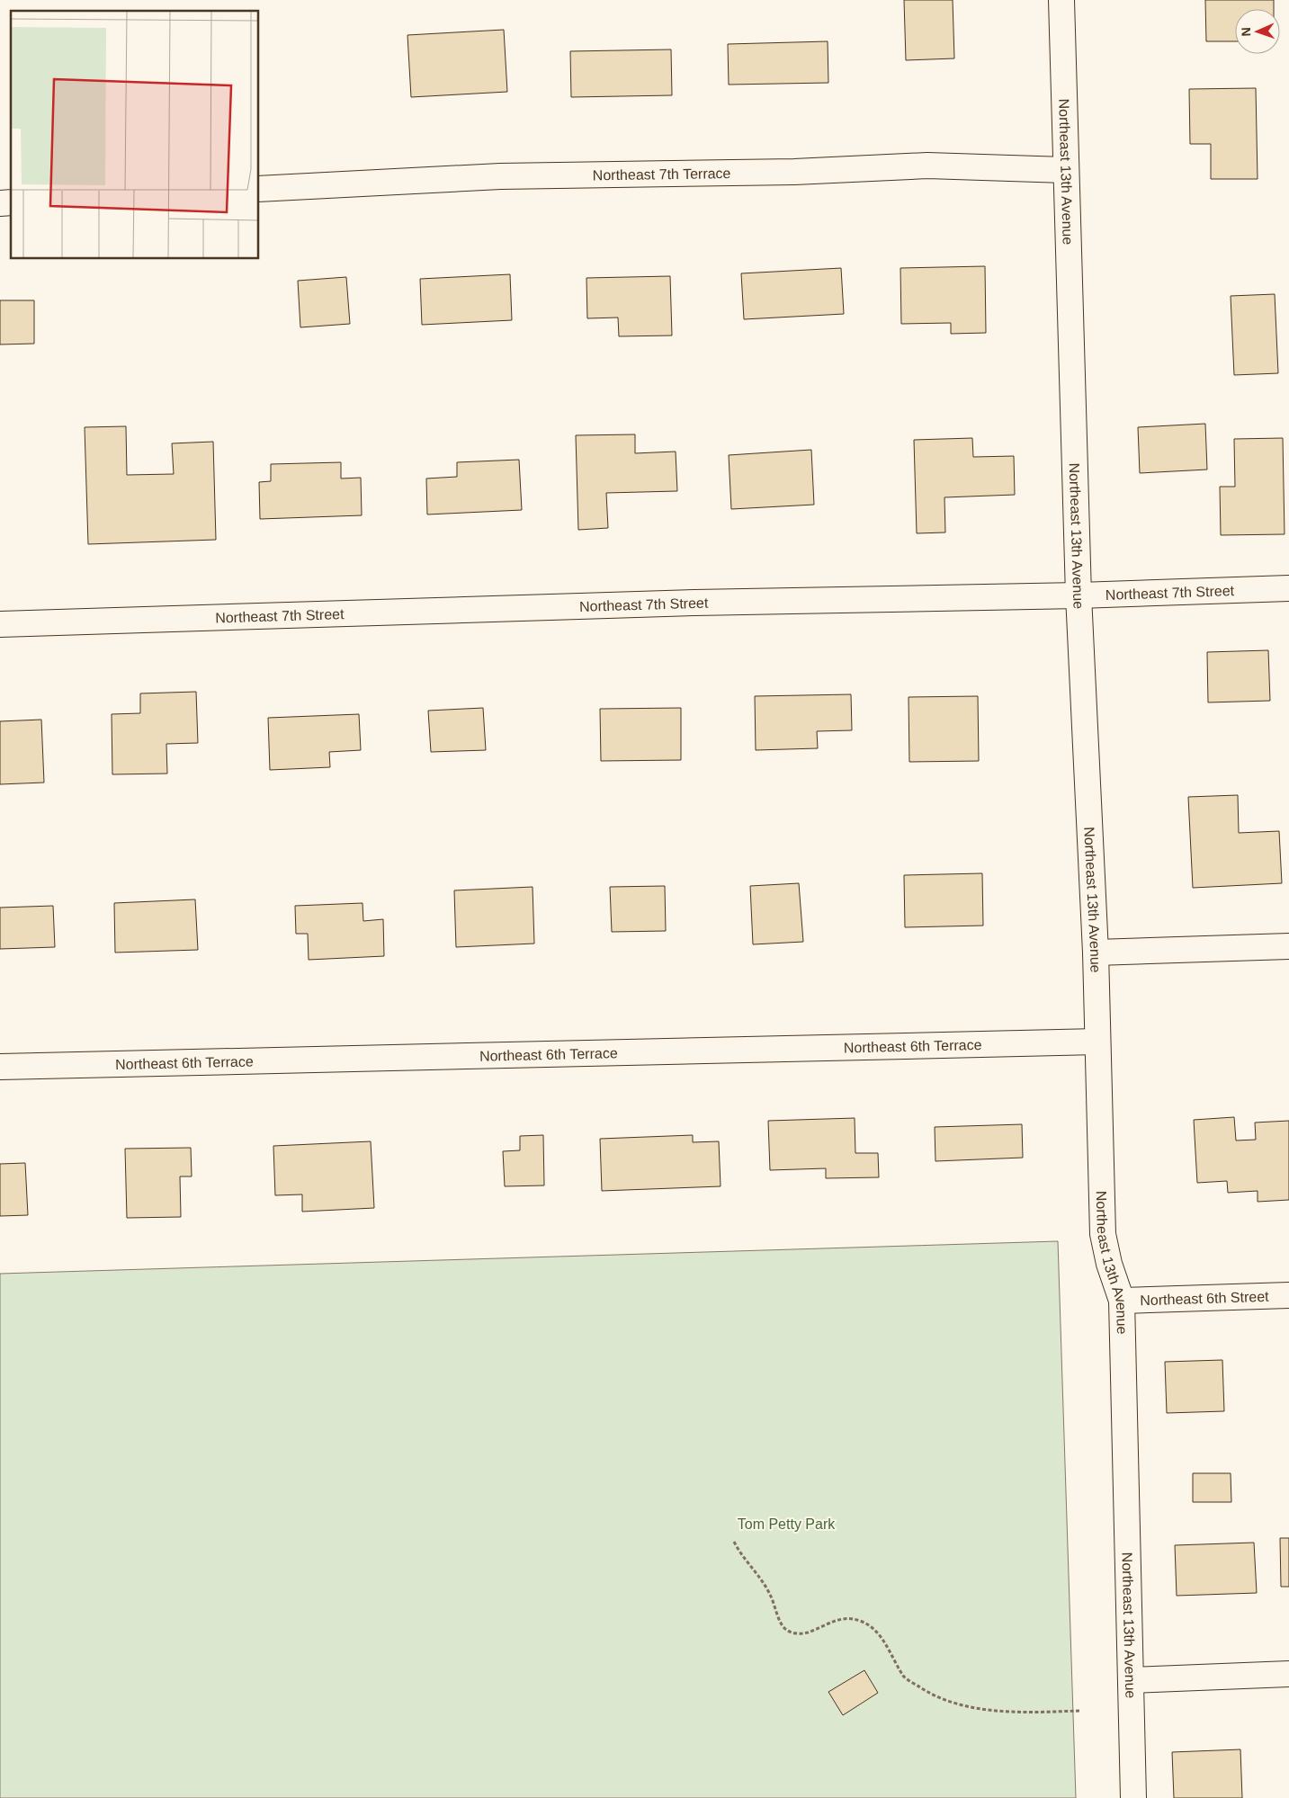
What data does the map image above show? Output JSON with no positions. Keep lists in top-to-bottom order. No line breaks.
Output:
{"streets":{"street":["Northeast 13th Avenue","Northeast 7th Terrace","Northeast 7th Street","Northeast 6th Terrace","Northeast 6th Street"]},"crossings":[["Northeast 13th Avenue","Northeast 7th Terrace"],["Northeast 13th Avenue","Northeast 7th Street"],["Northeast 13th Avenue","Northeast 6th Terrace"],["Northeast 13th Avenue","Northeast 6th Street"]],"parks":["Tom Petty Park"],"north":"left"}
